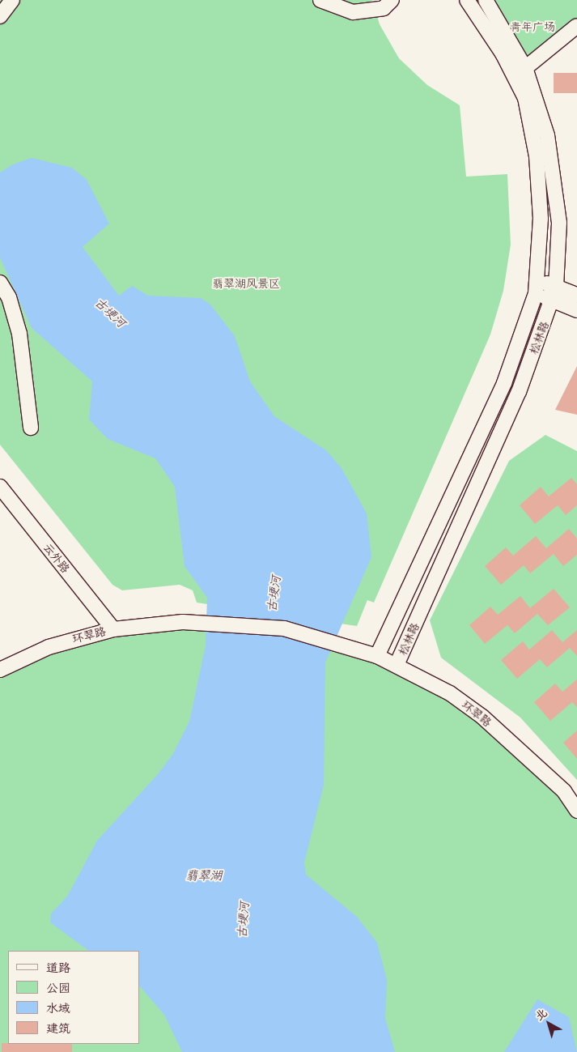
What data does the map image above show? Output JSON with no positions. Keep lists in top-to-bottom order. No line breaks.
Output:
{"streets":{"street":["松林路","云外路","环翠路"]},"crossings":[["松林路","环翠路"],["云外路","环翠路"]],"water":["古埂河","翡翠湖"],"parks":["青年广场","翡翠湖风景区"],"legend":["道路","公园","水域","建筑"],"north":"top left"}
